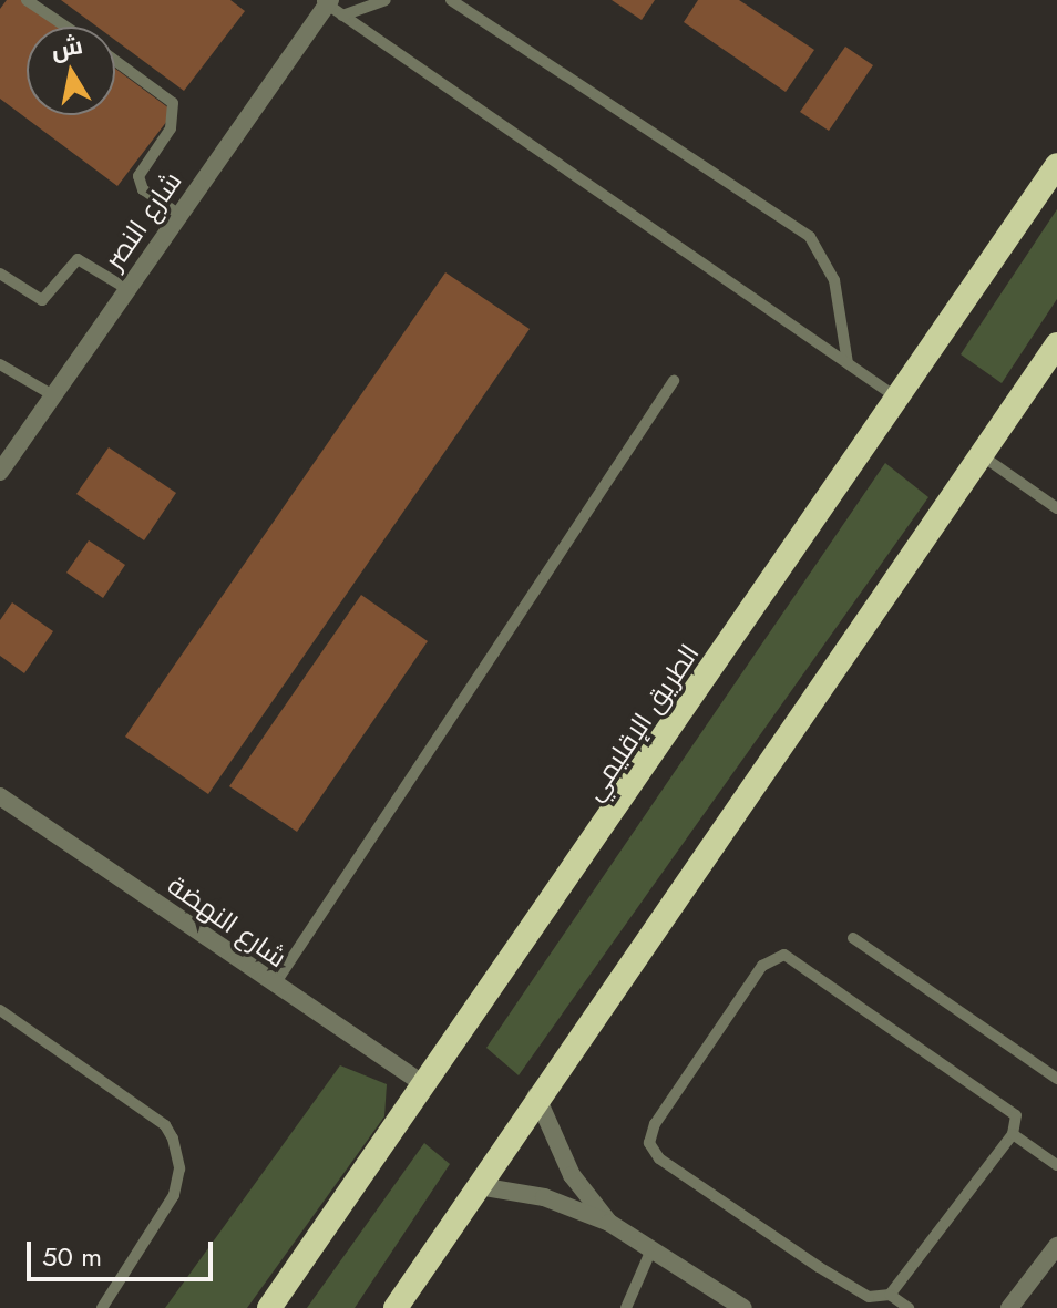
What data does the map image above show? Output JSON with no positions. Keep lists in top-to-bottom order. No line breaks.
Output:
{"streets":{"highway":["الطريق الإقليمي"],"street":["شارع النصر","شارع النهضة"]},"crossings":[["الطريق الإقليمي","شارع النهضة"]],"scale_bar":"50 m","north":"top"}
